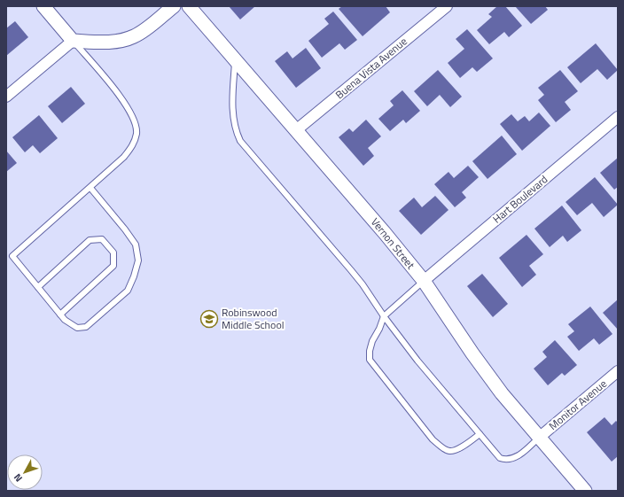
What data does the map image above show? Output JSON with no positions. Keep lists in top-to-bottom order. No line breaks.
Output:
{"streets":{"street":["Buena Vista Avenue","Hart Boulevard","Vernon Street","Monitor Avenue"]},"crossings":[["Buena Vista Avenue","Vernon Street"],["Hart Boulevard","Vernon Street"],["Vernon Street","Monitor Avenue"]],"places":{"school or university":["Robinswood Middle School"]},"north":"bottom left"}
